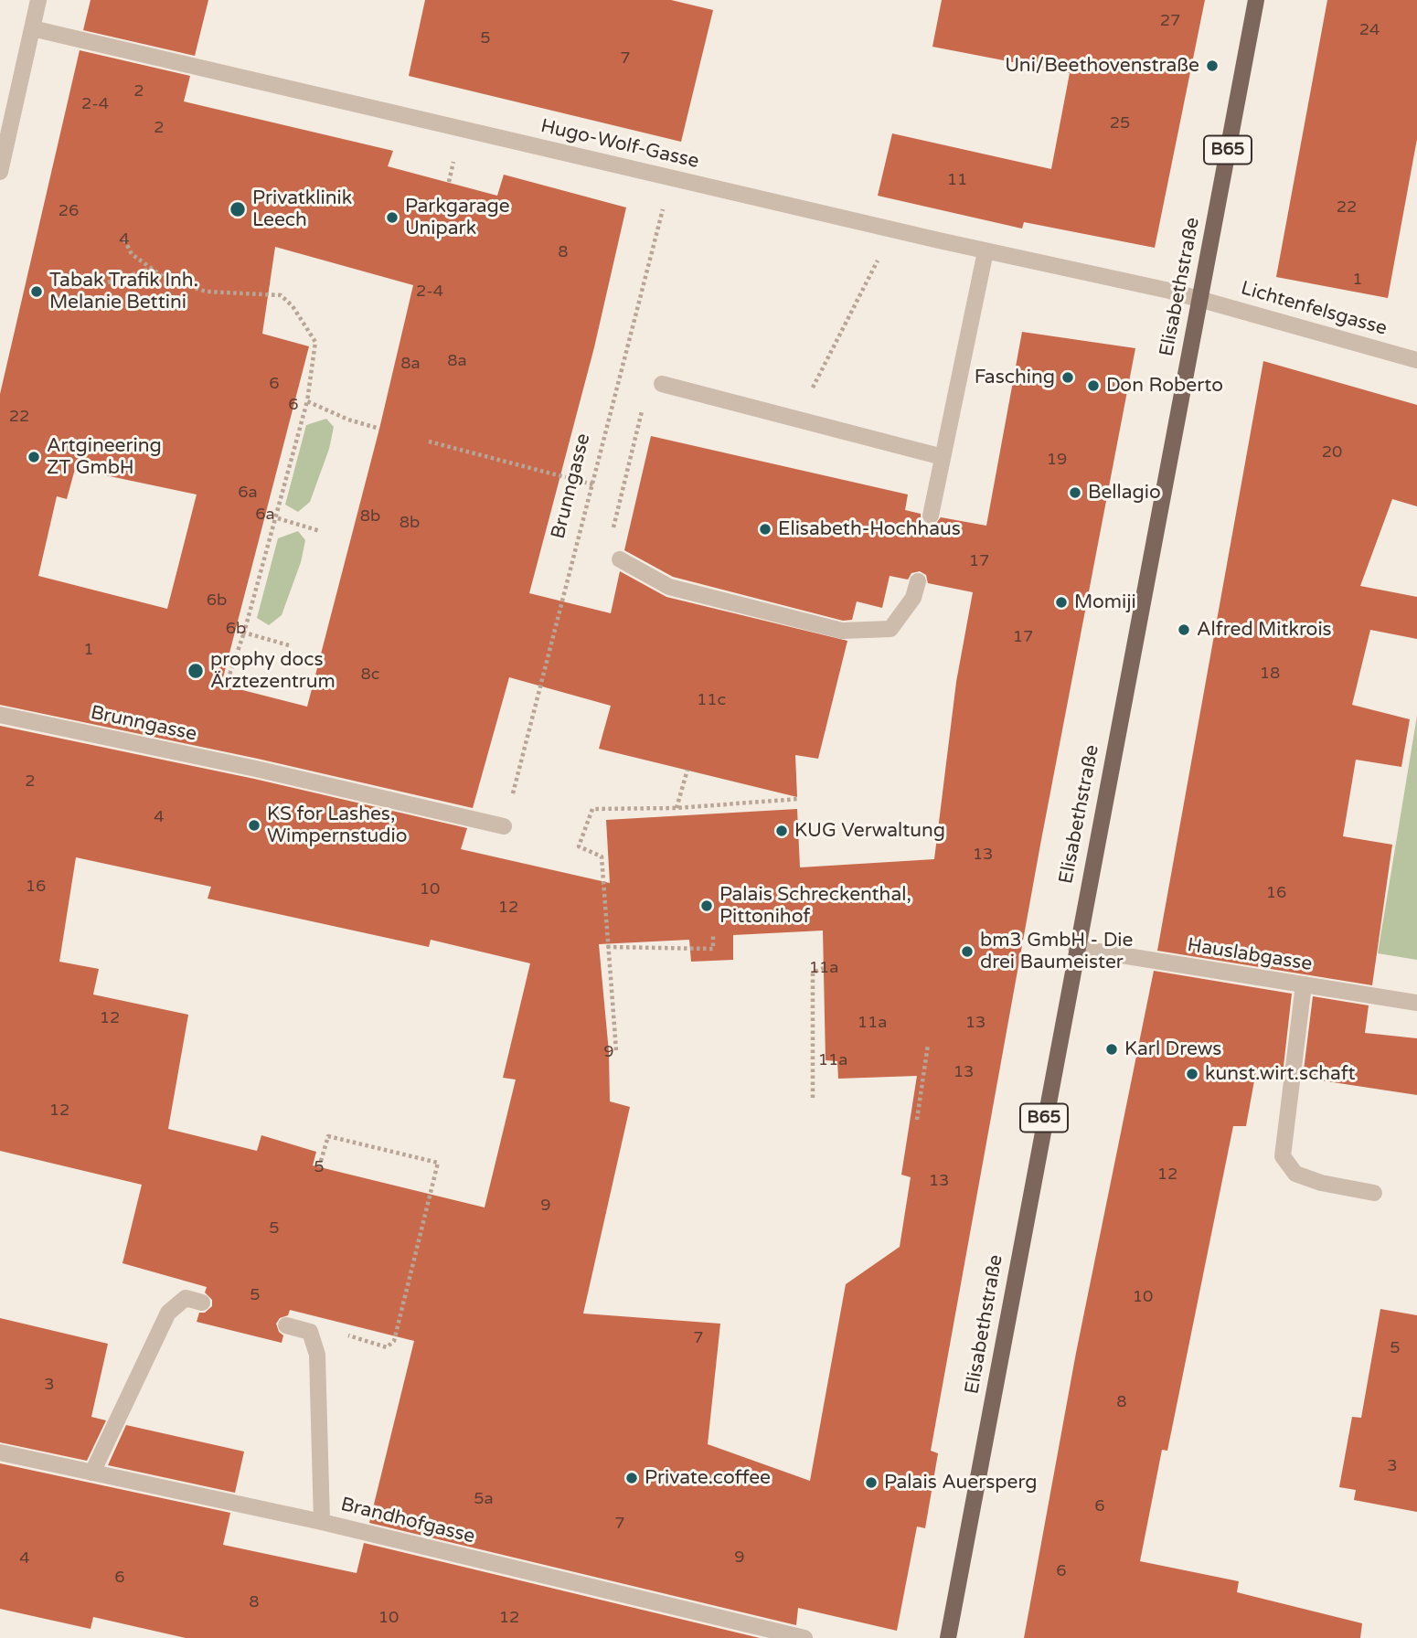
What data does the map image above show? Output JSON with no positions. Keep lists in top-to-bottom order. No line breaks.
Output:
{"streets":{"main road":["B65","Elisabethstraße"],"street":["Hugo-Wolf-Gasse","Lichtenfelsgasse","Brunngasse","Hauslabgasse","Brandhofgasse"]},"crossings":[["Hugo-Wolf-Gasse","Elisabethstraße"],["Hugo-Wolf-Gasse","Lichtenfelsgasse"],["Hugo-Wolf-Gasse","Brunngasse"],["Elisabethstraße","Lichtenfelsgasse"],["Elisabethstraße","Hauslabgasse"]],"places":["Uni/Beethovenstraße","Privatklinik Leech","Parkgarage Unipark","Tabak Trafik Inh. Melanie Bettini","Fasching","Don Roberto","Artgineering ZT GmbH","Bellagio","Elisabeth-Hochhaus","Momiji","Alfred Mitkrois","prophy docs Ärztezentrum","KS for Lashes, Wimpernstudio","KUG Verwaltung","Palais Schreckenthal, Pittonihof","bm3 GmbH - Die drei Baumeister","Karl Drews","kunst.wirt.schaft","Private.coffee","Palais Auersperg"],"house_numbers":["27","24","5","7","2","2-4","25","2","11","22","26","4","8","1","2-4","8a","8a","6","6","22","20","19","6a","6a","8b","8b","17","6b","6b","17","1","18","8c","11c","2","4","13","16","10","16","12","11a","12","11a","13","9","11a","13","12","5","12","13","9","5","5","10","7","5","3","8","3","5a","6","7","9","4","6","6","8","10","12"]}
